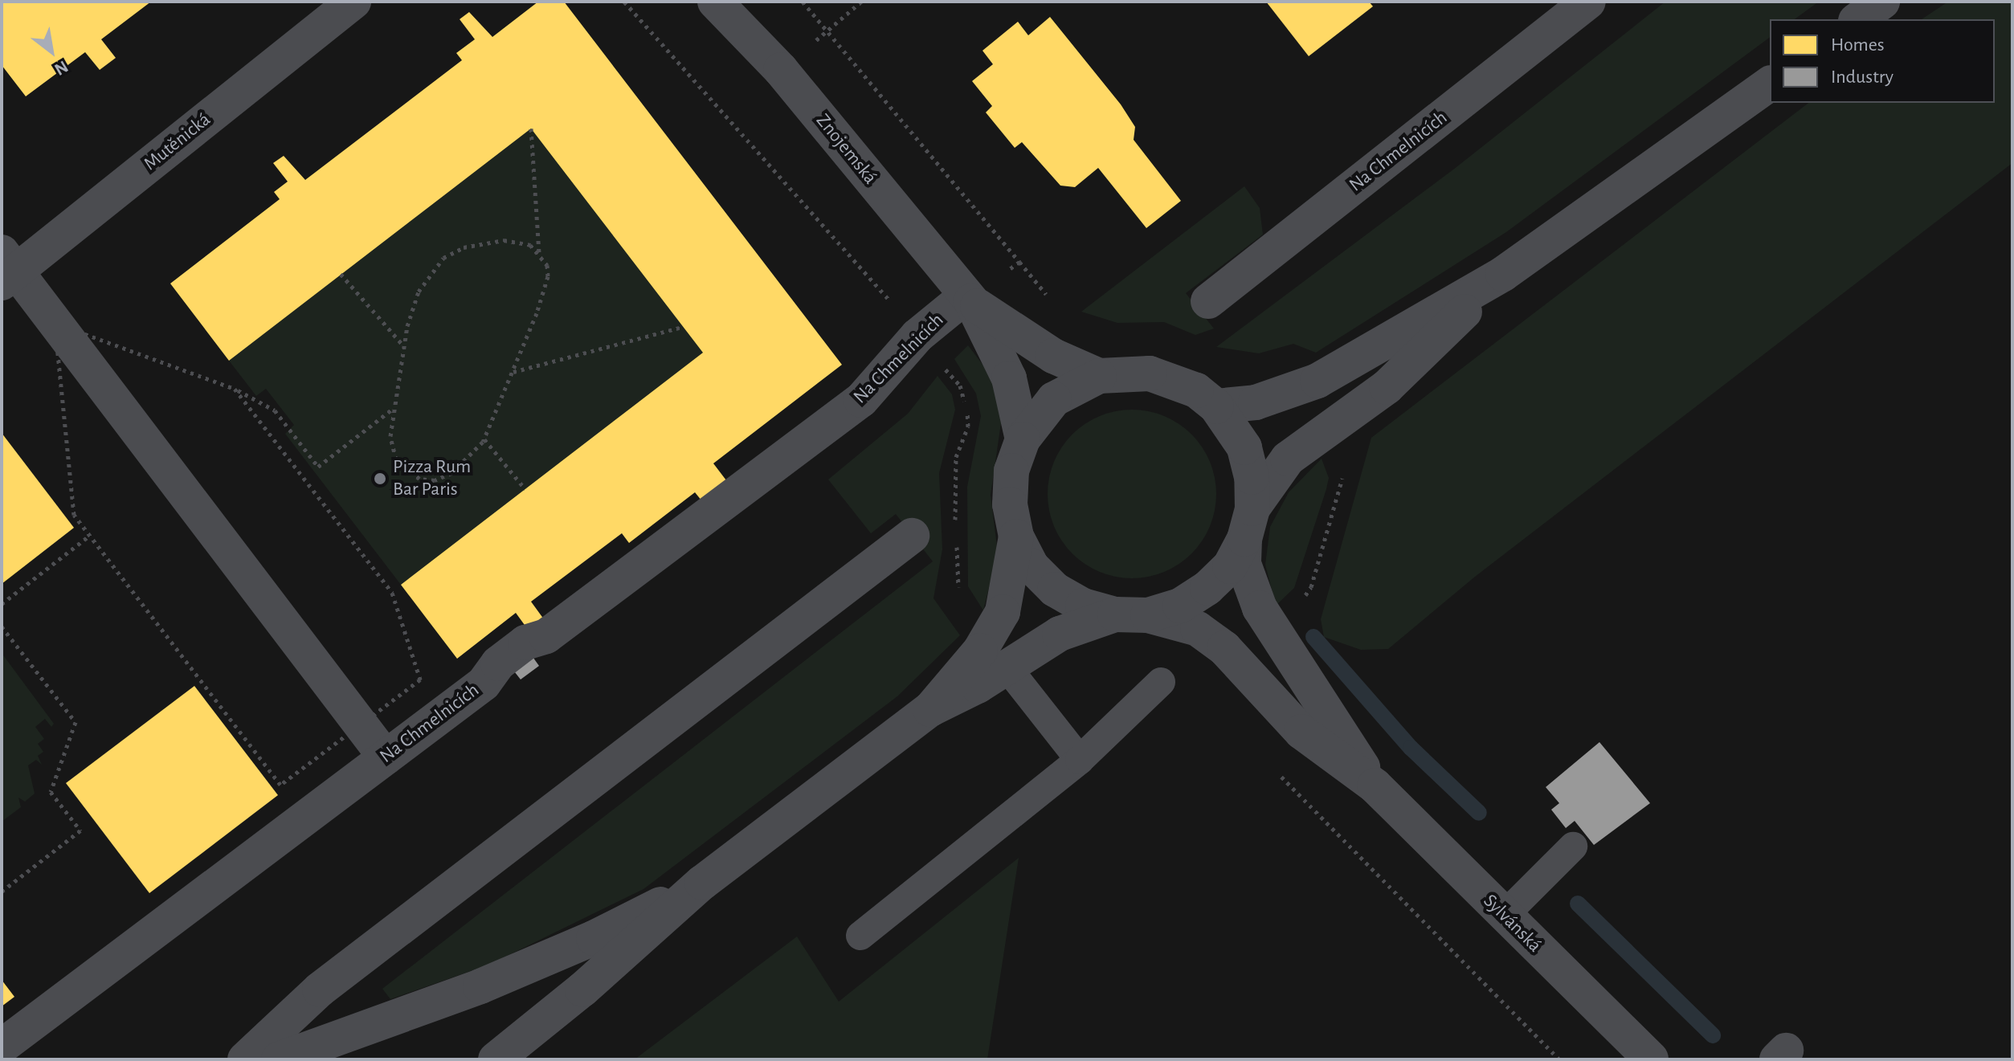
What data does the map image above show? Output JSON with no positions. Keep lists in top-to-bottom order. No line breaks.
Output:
{"streets":{"street":["Mutěnická","Znojemská","Na Chmelnicích","Sylvánská"]},"crossings":[["Znojemská","Na Chmelnicích"]],"places":["Pizza Rum Bar Paris"],"legend":["Homes","Industry"],"north":"bottom right"}
